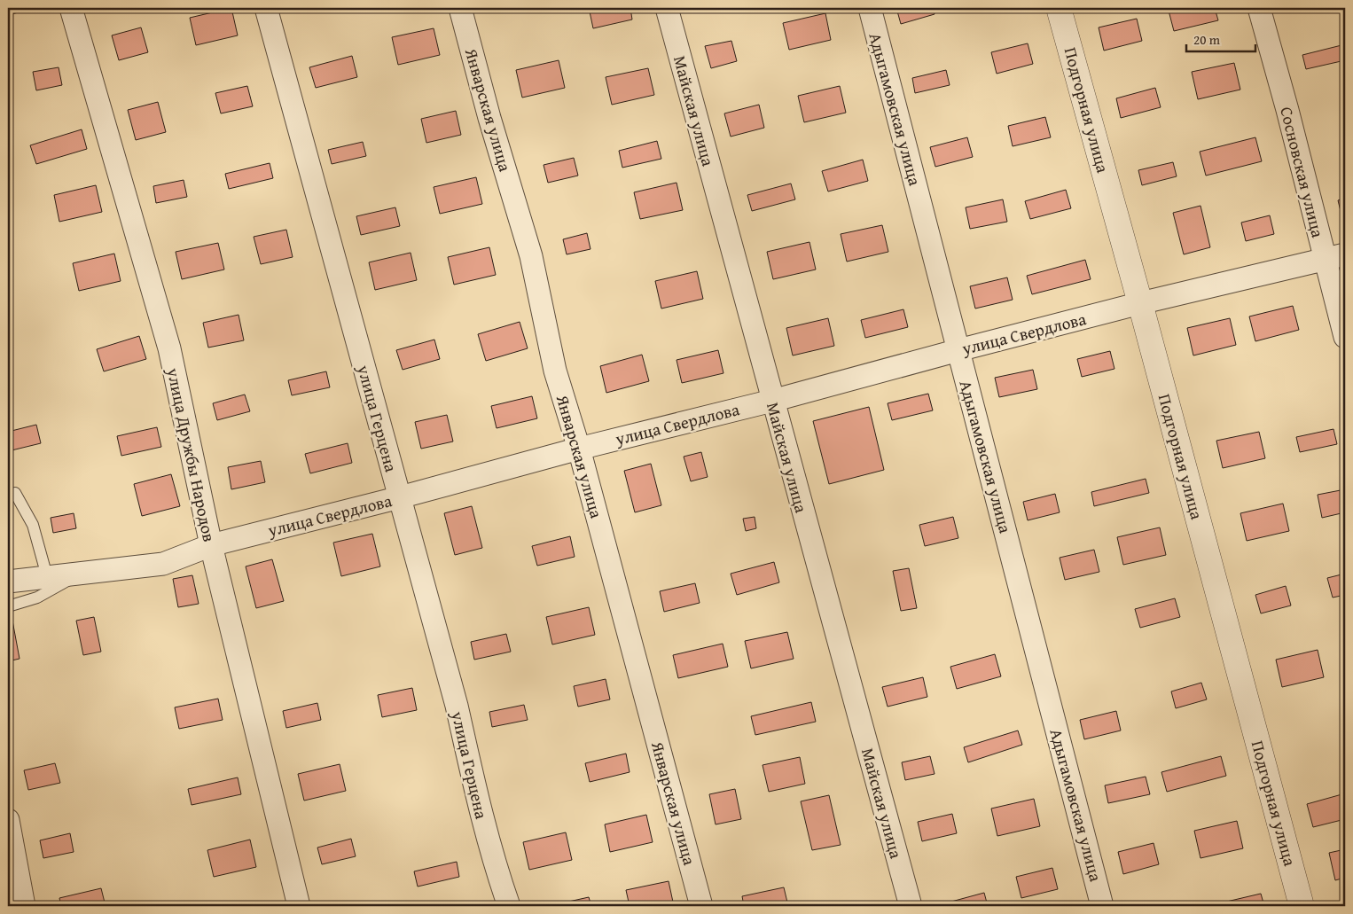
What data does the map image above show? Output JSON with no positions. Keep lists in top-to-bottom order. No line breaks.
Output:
{"streets":{"street":["Адыгамовская улица","Январская улица","Подгорная улица","Майская улица","Сосновская улица","улица Свердлова","улица Герцена","улица Дружбы Народов"]},"crossings":[["Адыгамовская улица","улица Свердлова"],["Январская улица","улица Свердлова"],["Подгорная улица","улица Свердлова"],["Майская улица","улица Свердлова"],["Сосновская улица","улица Свердлова"],["улица Свердлова","улица Герцена"],["улица Свердлова","улица Дружбы Народов"]],"scale_bar":"20 m"}
